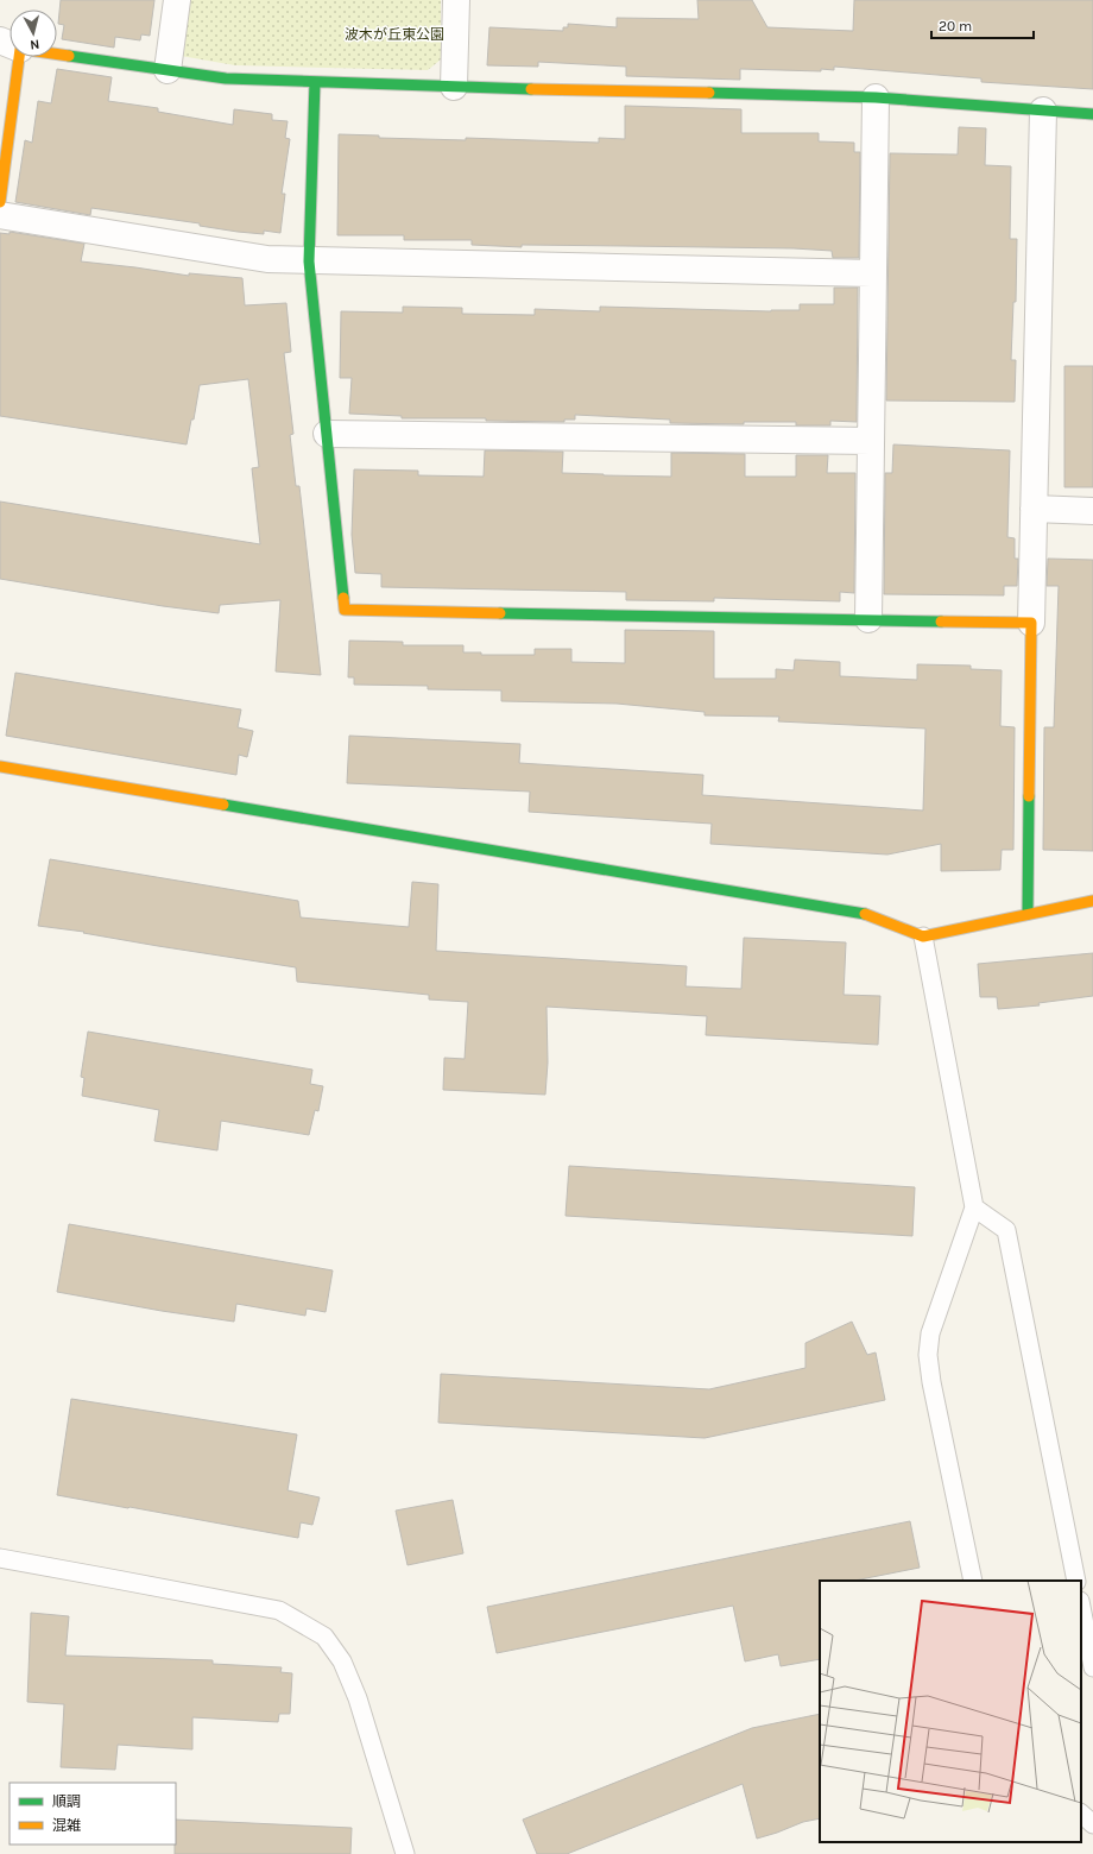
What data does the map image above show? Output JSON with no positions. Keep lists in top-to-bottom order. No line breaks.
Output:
{"parks":["波木が丘東公園"],"legend":["順調","混雑"],"scale_bar":"20 m","north":"bottom"}
